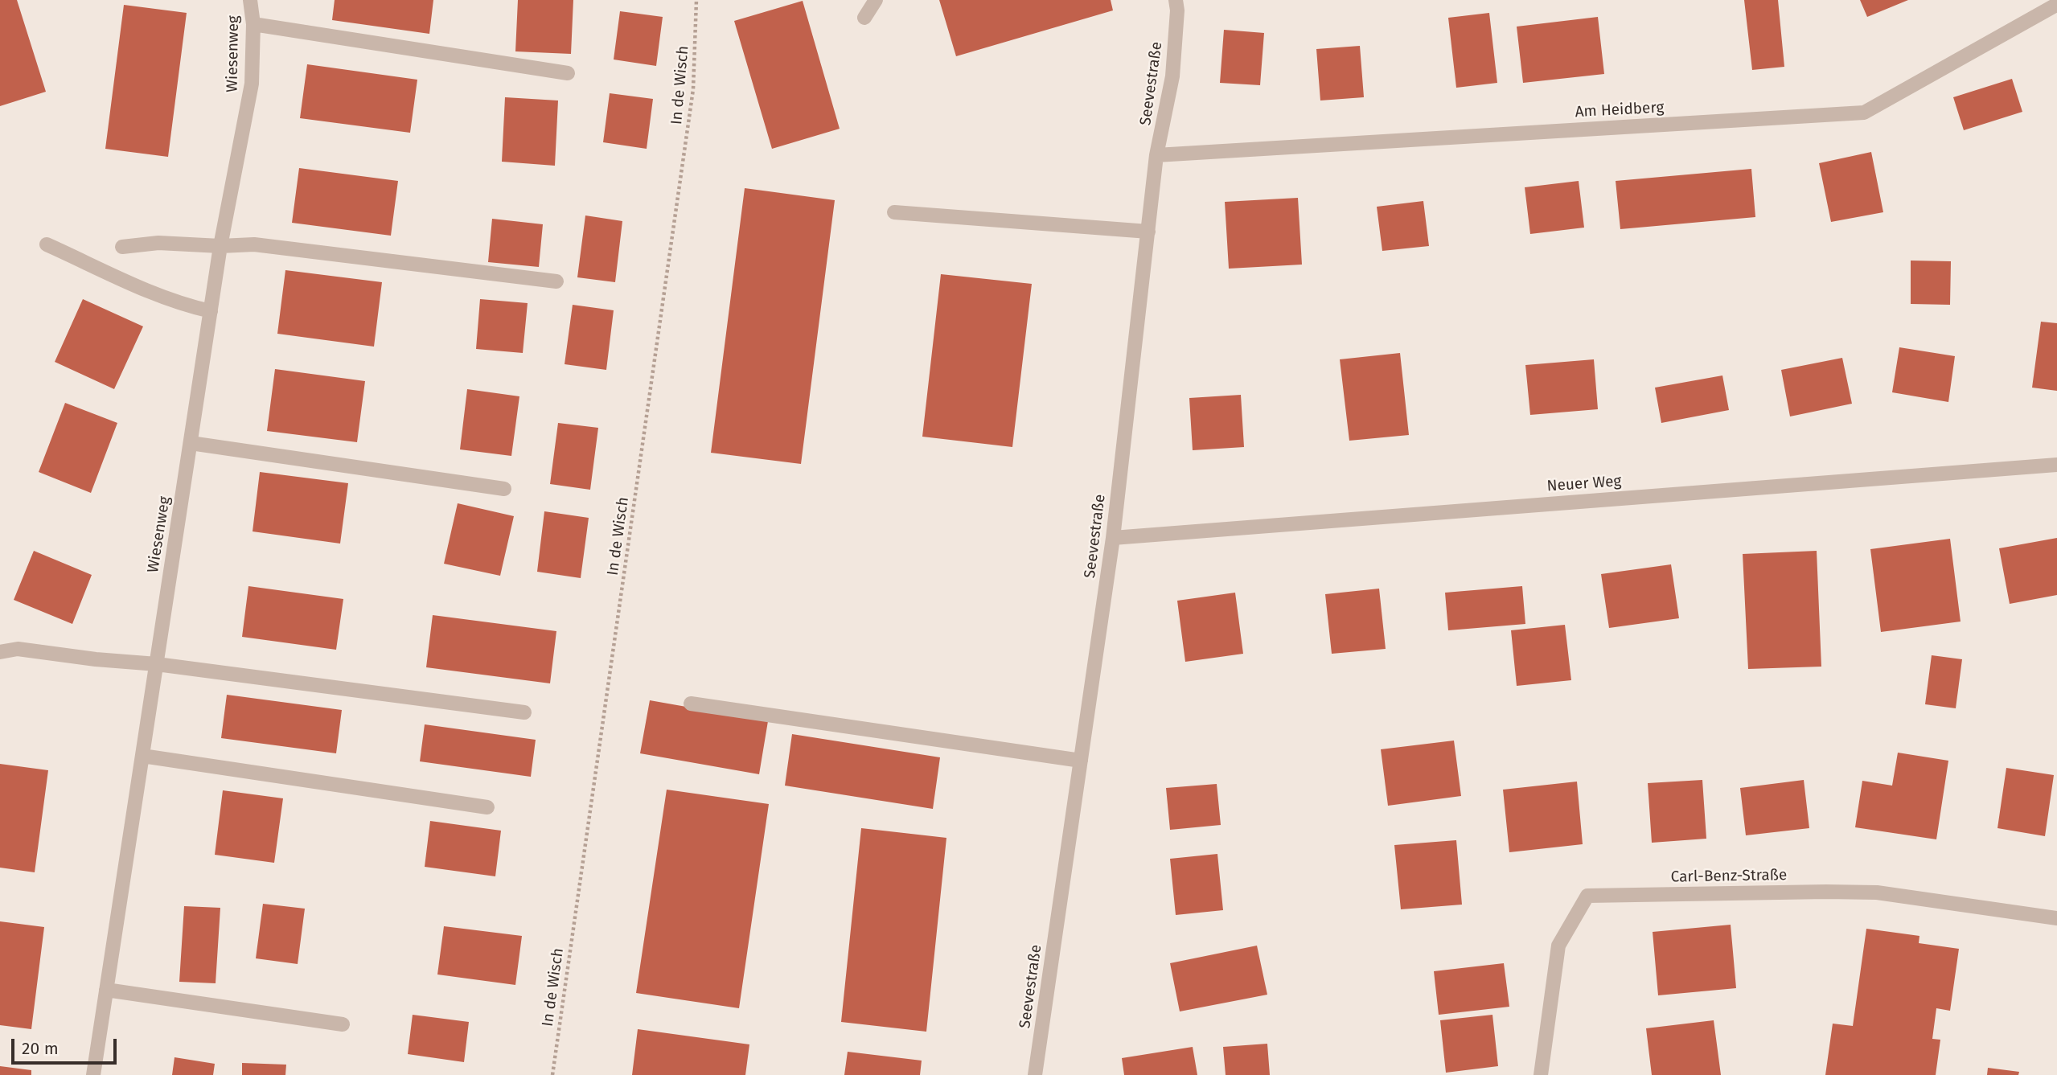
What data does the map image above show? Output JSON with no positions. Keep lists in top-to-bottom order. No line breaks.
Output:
{"streets":{"street":["Wiesenweg","Seevestraße","Am Heidberg","Neuer Weg","Carl-Benz-Straße"],"path":["In de Wisch"]},"crossings":[["Seevestraße","Am Heidberg"],["Seevestraße","Neuer Weg"]],"scale_bar":"20 m"}
